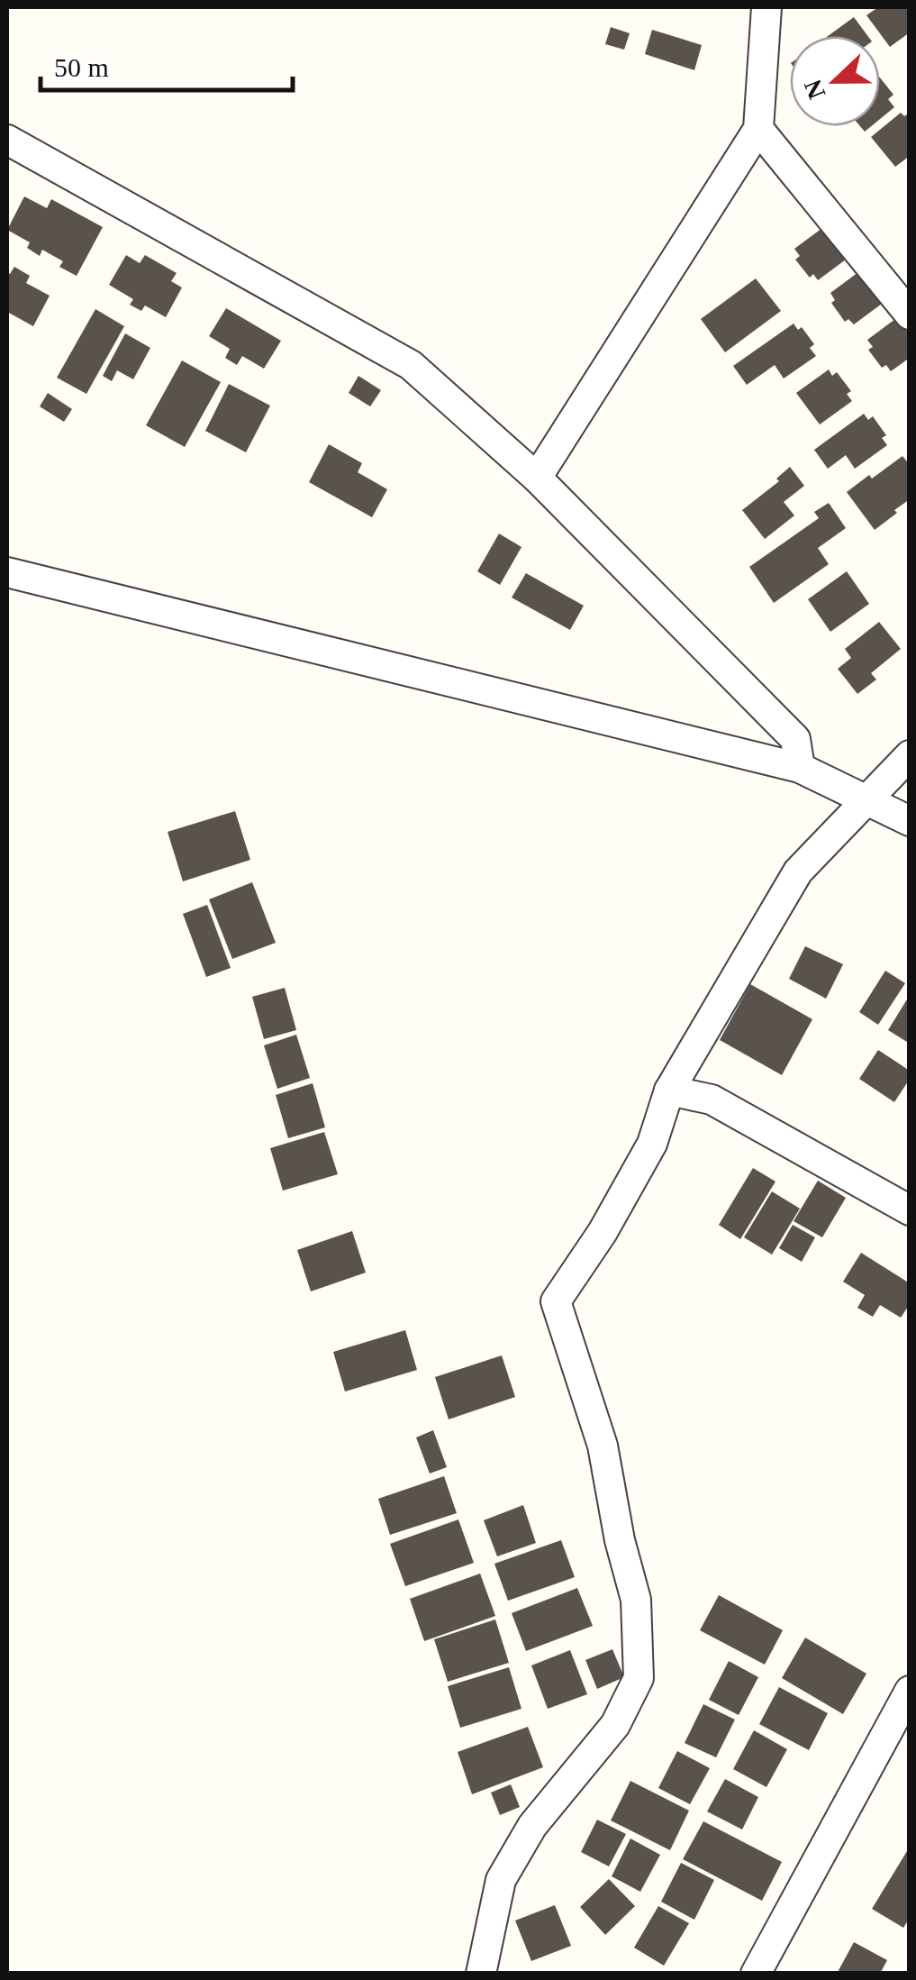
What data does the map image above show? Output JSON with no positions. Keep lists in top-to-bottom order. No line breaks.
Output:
{"scale_bar":"50 m","north":"left"}
